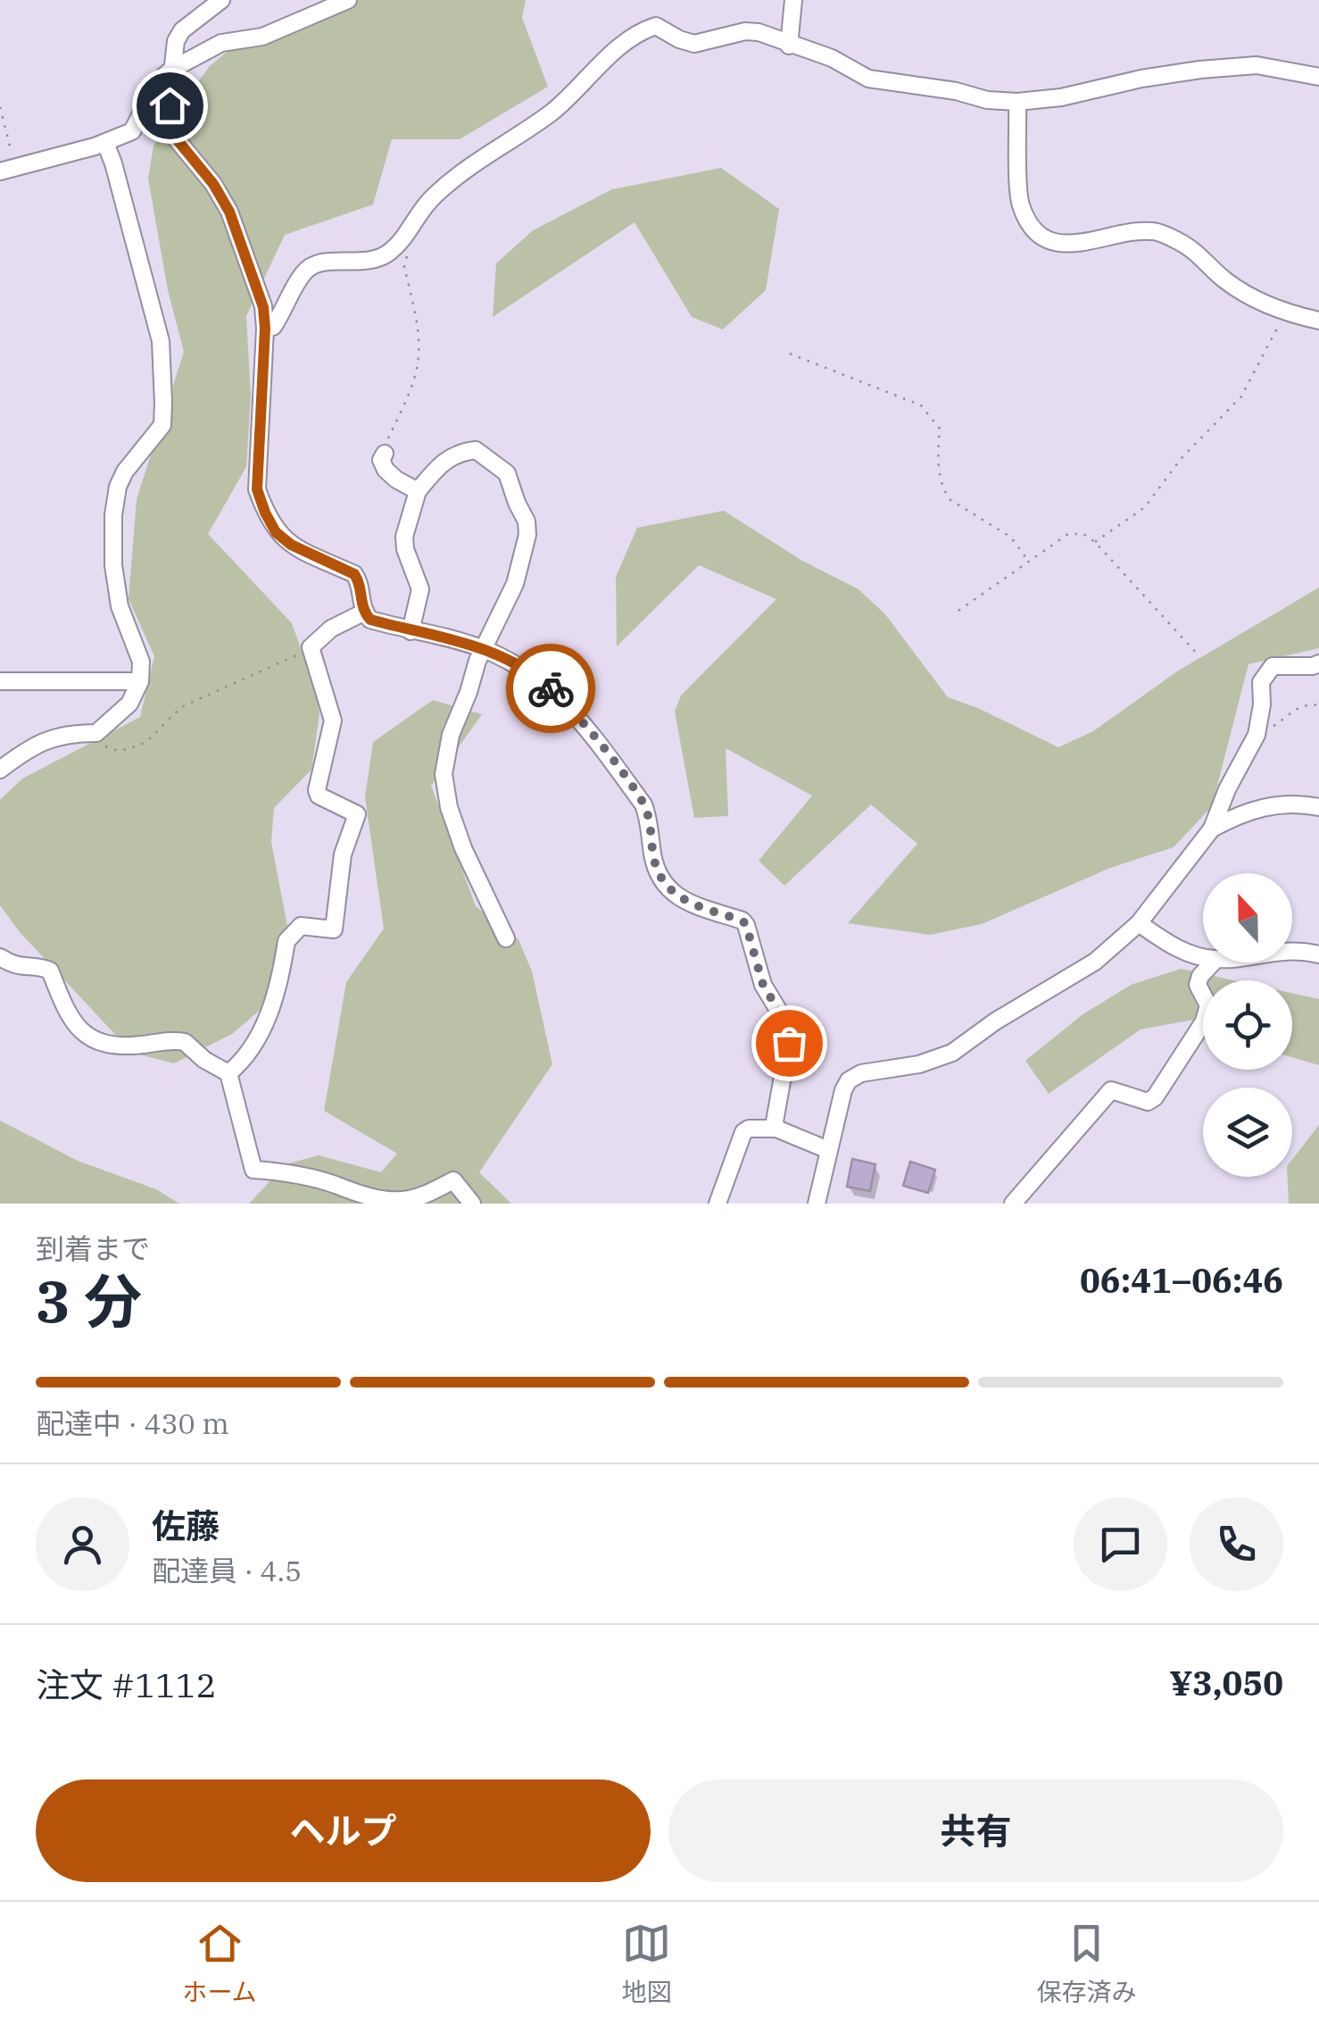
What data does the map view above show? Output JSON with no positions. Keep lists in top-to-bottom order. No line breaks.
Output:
{"north":"top","page":{"heading":["3 分","到着まで","06:41–06:46"],"panel":["佐藤","配達員 · 4.5","注文 #1112","¥3,050"],"bar":"配達中 · 430 m","buttons":["ヘルプ","共有"],"tabs":["ホーム","地図","保存済み"]}}
